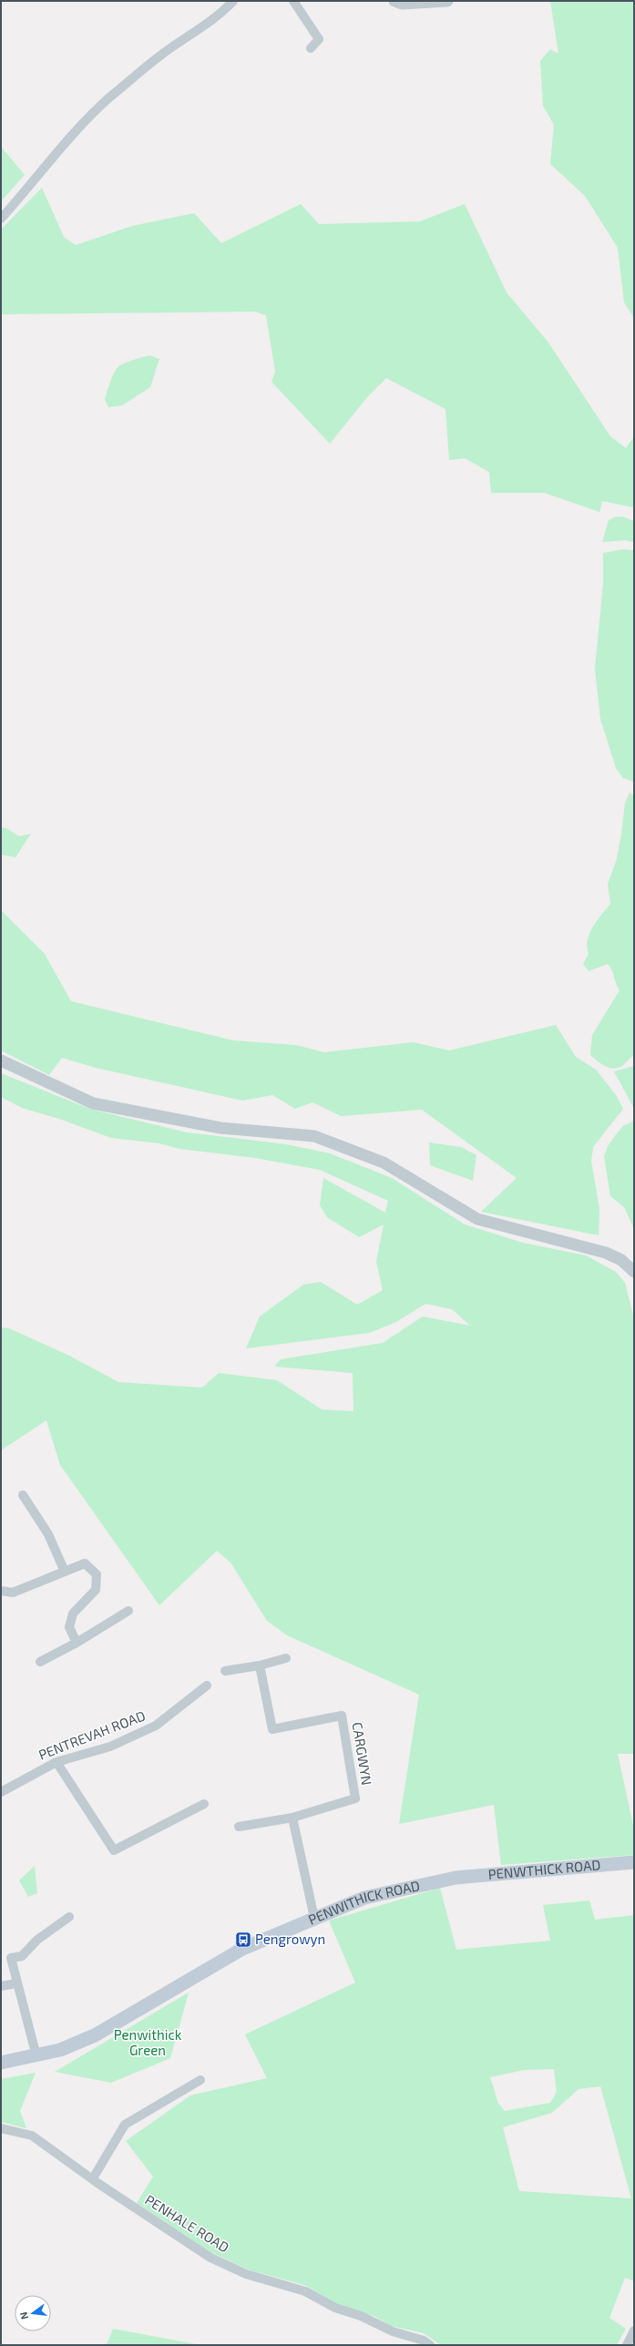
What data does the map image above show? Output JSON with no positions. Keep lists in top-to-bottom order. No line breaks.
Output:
{"streets":{"main road":["PENWTHICK ROAD","PENWITHICK ROAD"],"street":["PENTREVAH ROAD","CARGWYN","PENHALE ROAD"]},"crossings":[["PENWTHICK ROAD","PENWITHICK ROAD"]],"parks":["Penwithick Green"],"places":{"bus stop":["Pengrowyn"]},"north":"left"}
